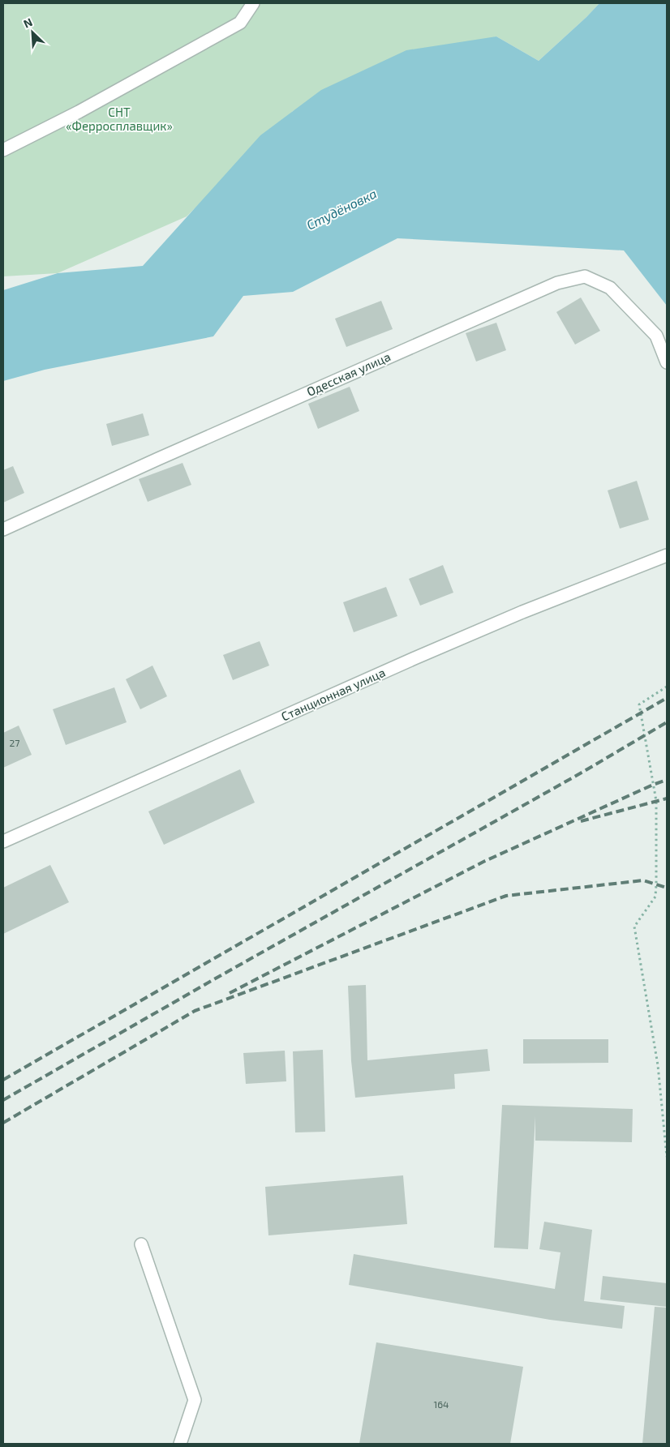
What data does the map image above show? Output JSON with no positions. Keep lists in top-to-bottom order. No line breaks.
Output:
{"streets":{"street":["Одесская улица","Станционная улица"]},"water":["Студёновка"],"parks":["СНТ «Ферросплавщик»"],"house_numbers":["27","164"],"north":"top left"}
